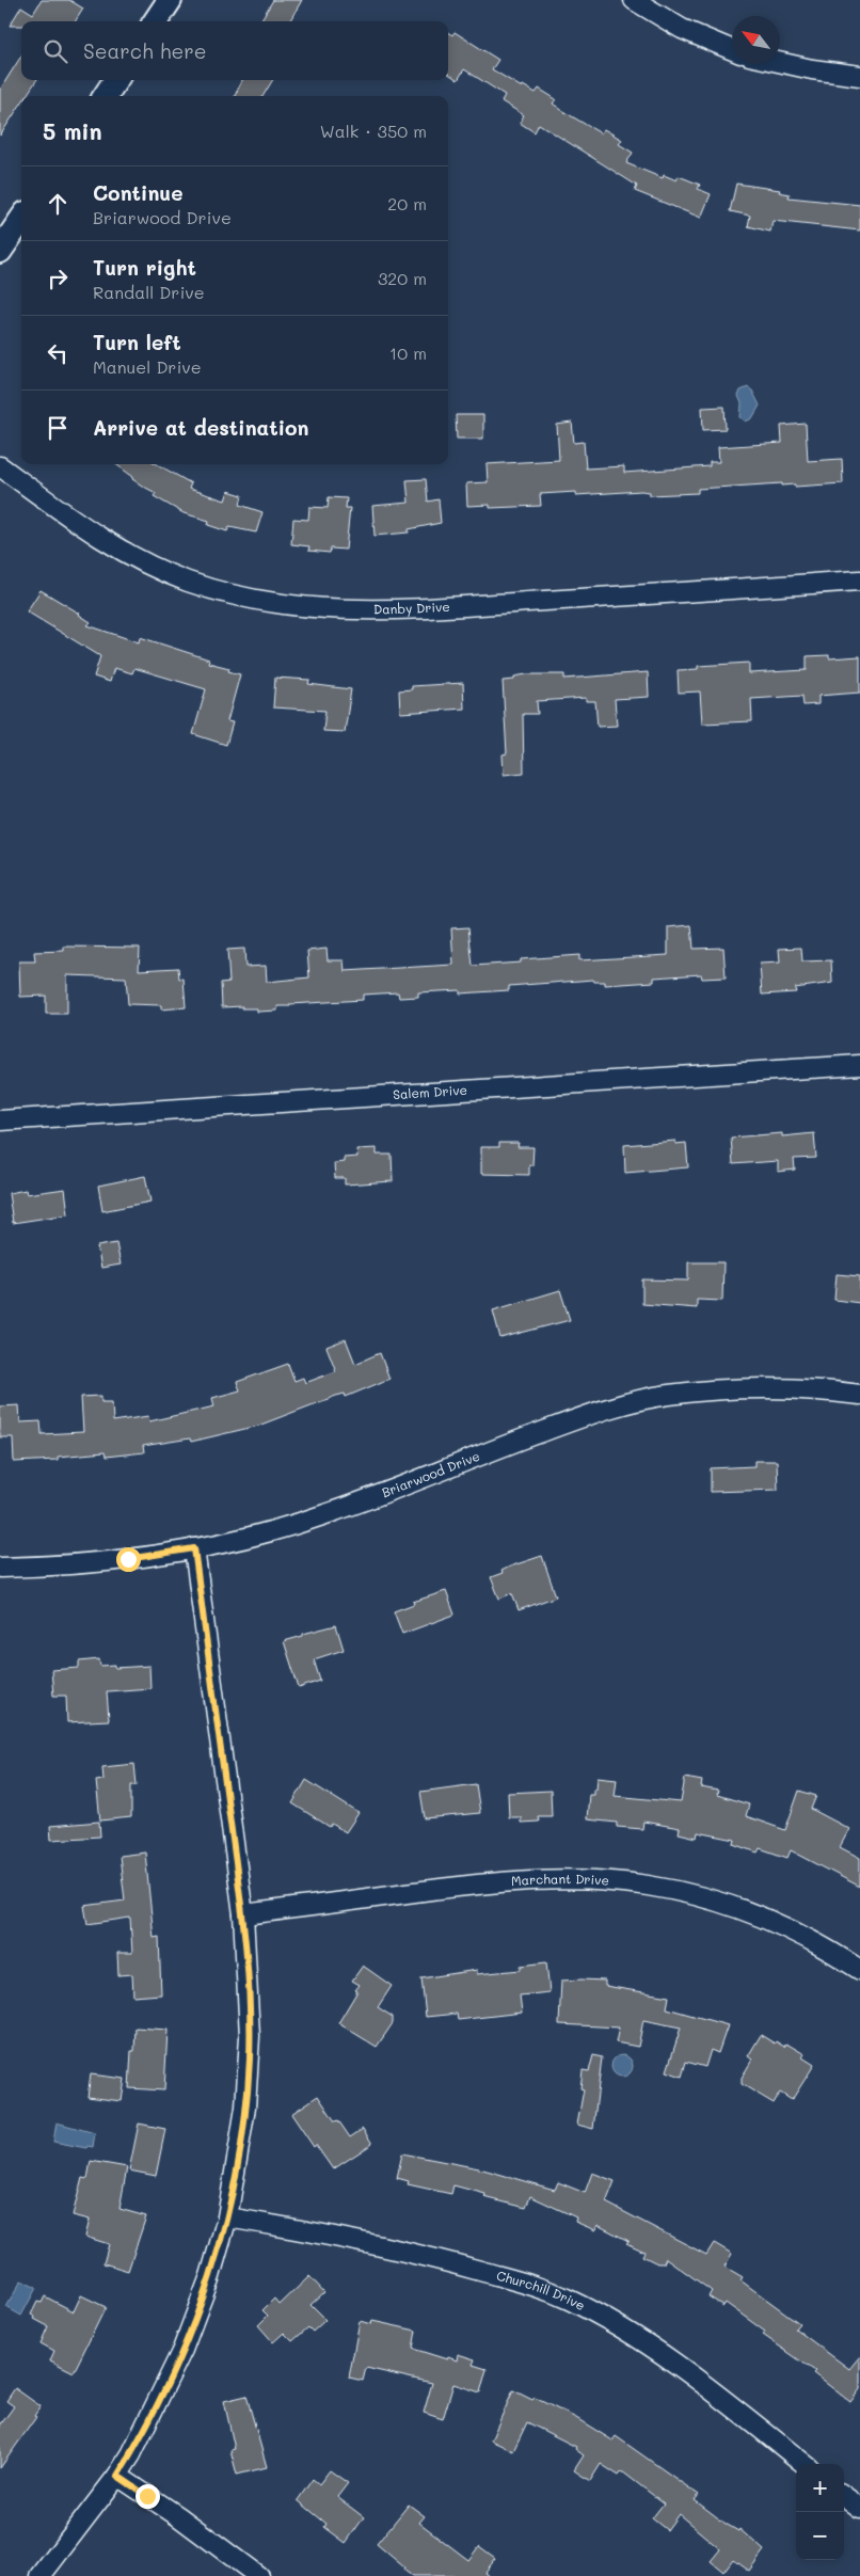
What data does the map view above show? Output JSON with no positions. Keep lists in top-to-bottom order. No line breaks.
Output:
{"streets":{"street":["Danby Drive","Salem Drive","Briarwood Drive","Marchant Drive","Churchill Drive"]},"north":"top left","page":{"search":"Search here","heading":["5 min","Walk · 350 m"],"list":[["Continue","Briarwood Drive","20 m"],["Turn right","Randall Drive","320 m"],["Turn left","Manuel Drive","10 m"],"Arrive at destination"],"map_buttons":["+","−"]}}
